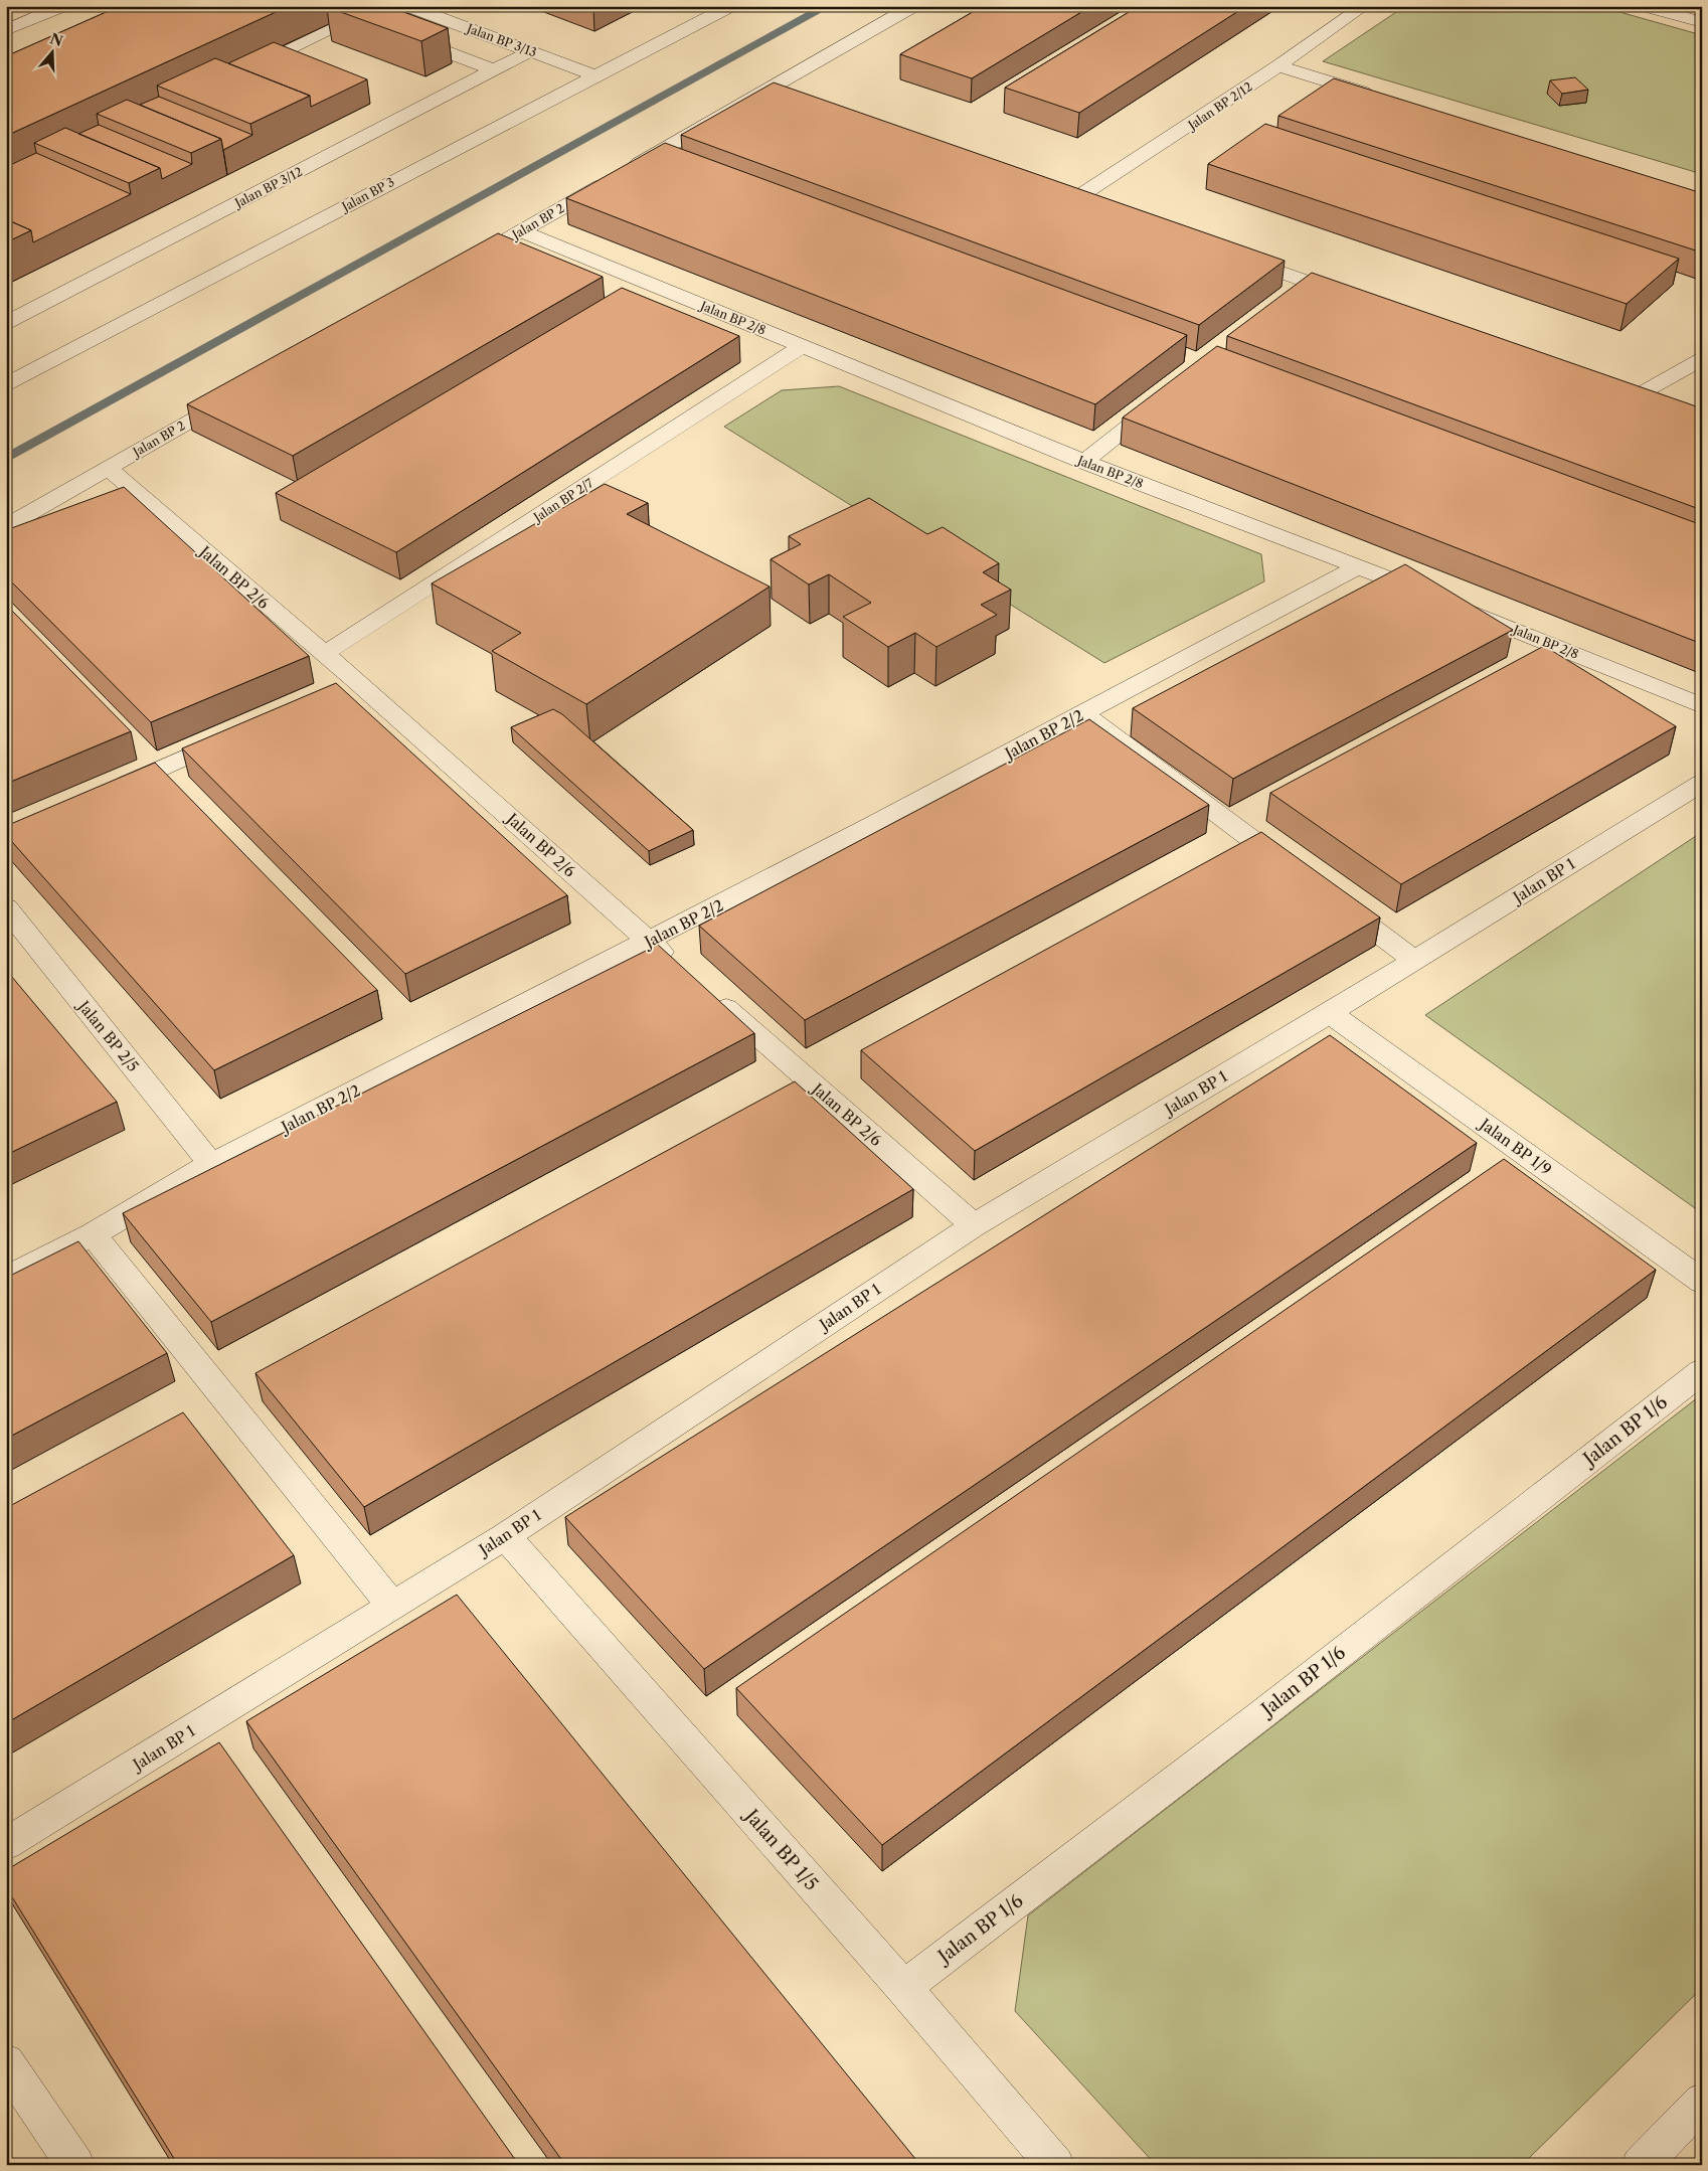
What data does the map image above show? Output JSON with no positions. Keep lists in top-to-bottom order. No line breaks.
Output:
{"streets":{"street":["Jalan BP 3/13","Jalan BP 2/12","Jalan BP 3/12","Jalan BP 3","Jalan BP 2","Jalan BP 2/8","Jalan BP 2/7","Jalan BP 2/6","Jalan BP 2/2","Jalan BP 1","Jalan BP 2/5","Jalan BP 1/9","Jalan BP 1/6","Jalan BP 1/5"]},"crossings":[["Jalan BP 3/13","Jalan BP 3/12"],["Jalan BP 3/13","Jalan BP 3"],["Jalan BP 2","Jalan BP 2/8"],["Jalan BP 2","Jalan BP 2/6"],["Jalan BP 2/8","Jalan BP 2/7"],["Jalan BP 2/8","Jalan BP 2/2"],["Jalan BP 2/7","Jalan BP 2/6"],["Jalan BP 2/6","Jalan BP 2/2"],["Jalan BP 2/6","Jalan BP 1"],["Jalan BP 2/2","Jalan BP 2/5"],["Jalan BP 1","Jalan BP 1/9"],["Jalan BP 1","Jalan BP 1/5"],["Jalan BP 1/6","Jalan BP 1/5"]],"north":"top"}
